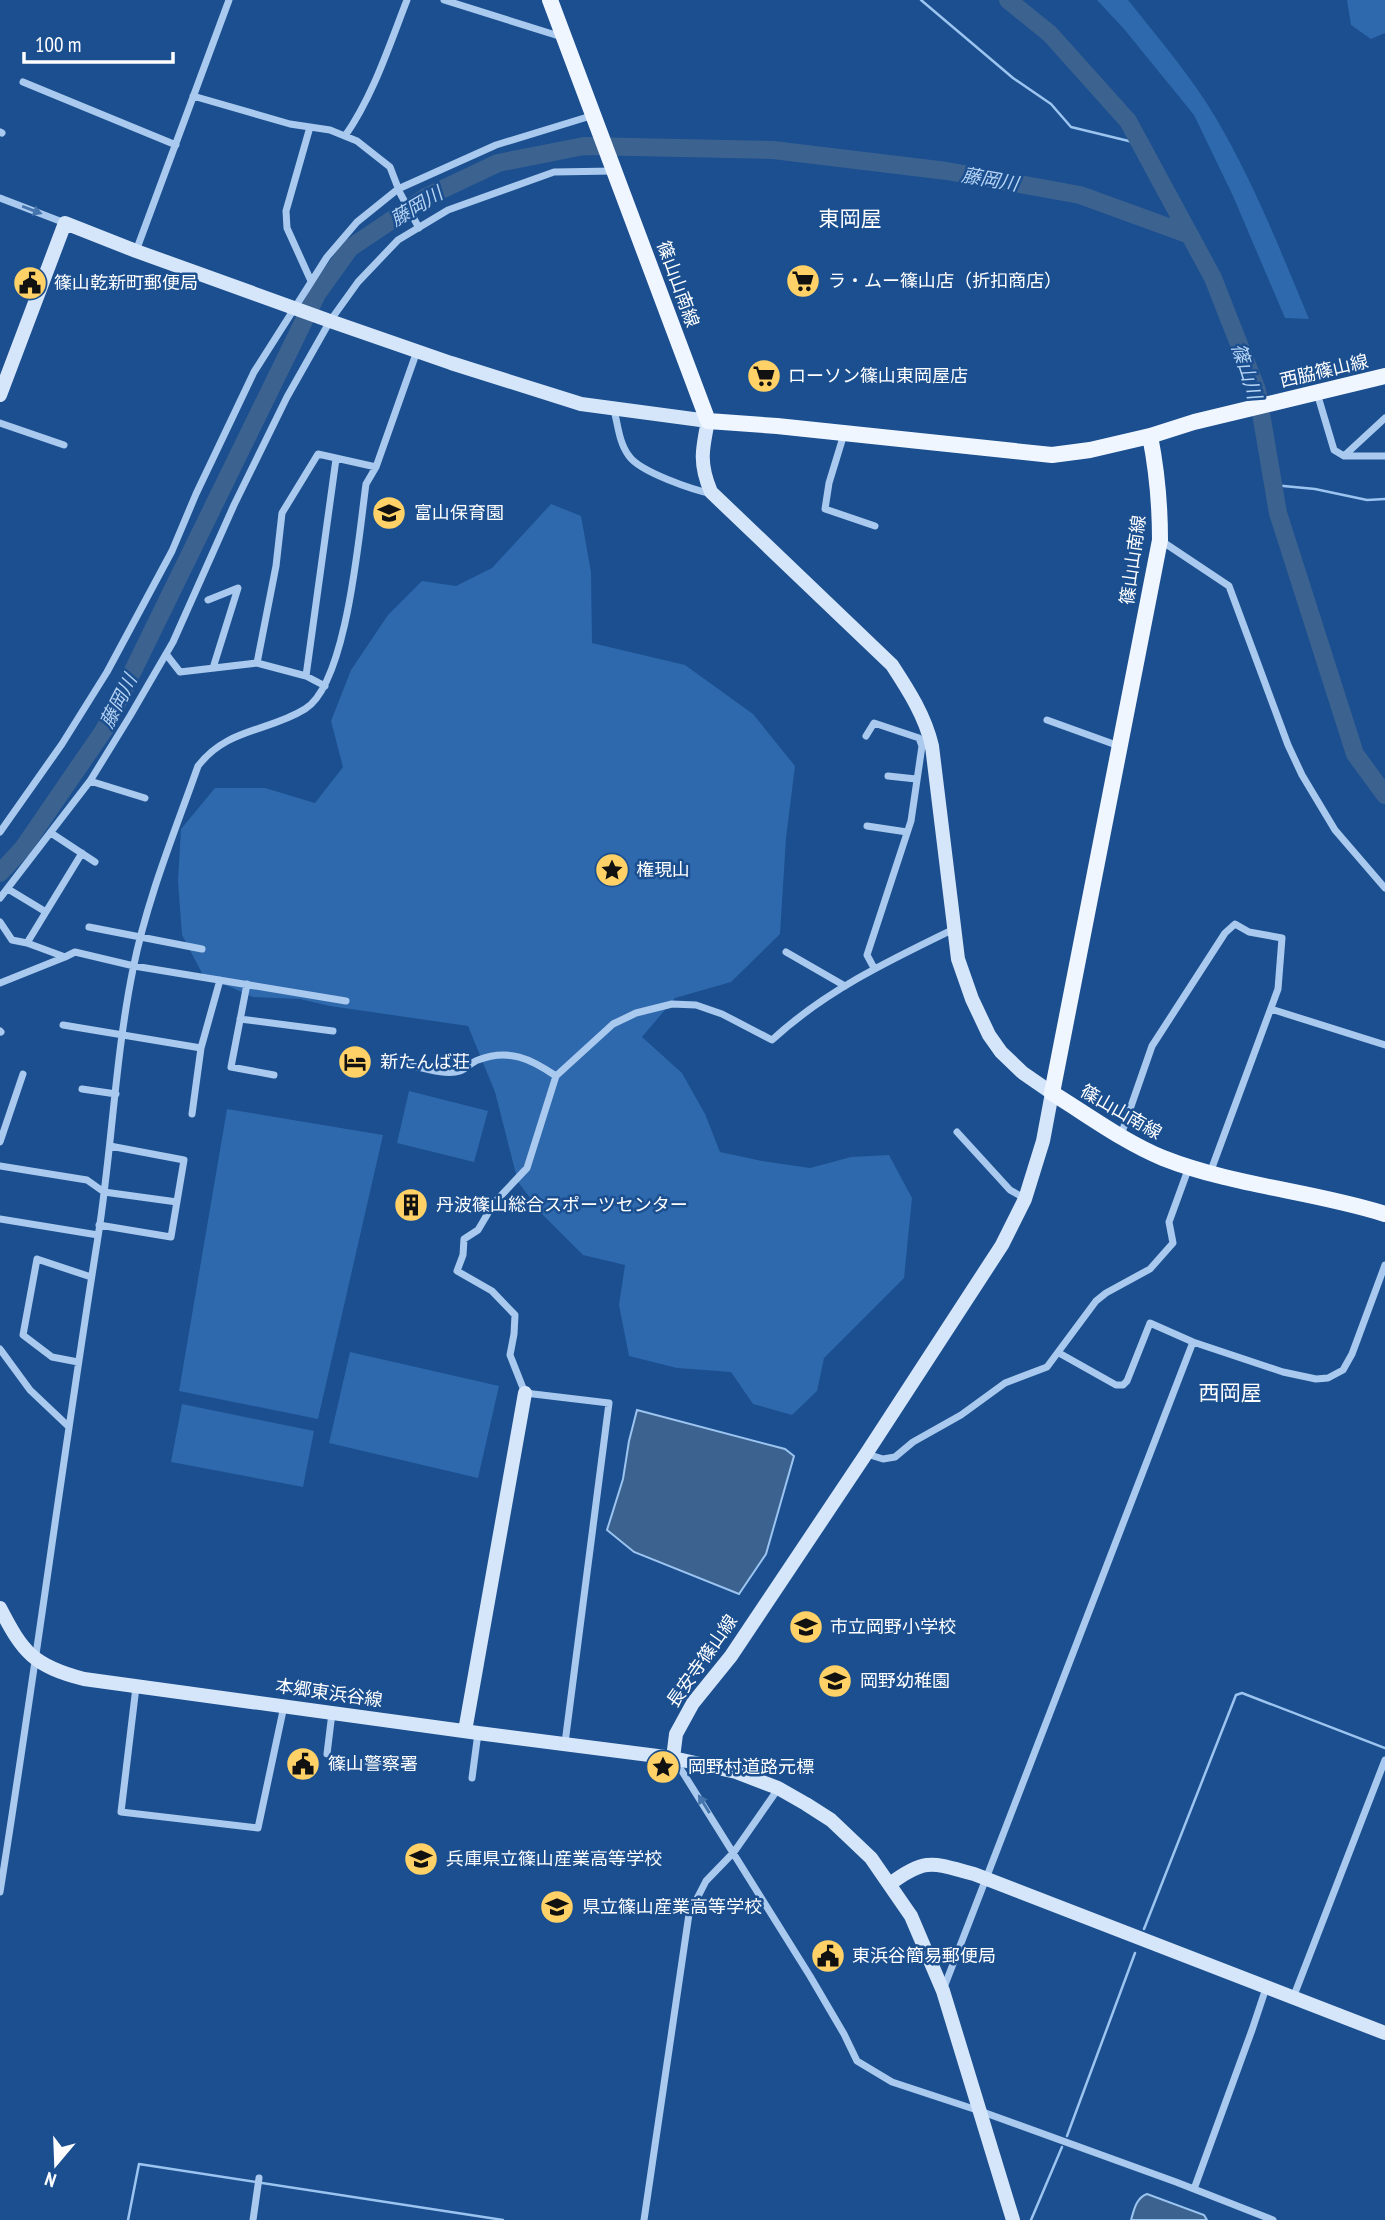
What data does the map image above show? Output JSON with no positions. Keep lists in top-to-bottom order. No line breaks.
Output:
{"streets":{"main road":["篠山山南線","西脇篠山線"],"street":["長安寺篠山線","本郷東浜谷線"]},"crossings":[["篠山山南線","西脇篠山線"],["篠山山南線","長安寺篠山線"],["長安寺篠山線","本郷東浜谷線"]],"districts":["東岡屋","西岡屋"],"water":["藤岡川","篠山川"],"places":{"supermarket":["ラ・ムー篠山店（折扣商店）","ローソン篠山東岡屋店"],"public building":["篠山乾新町郵便局","篠山警察署","東浜谷簡易郵便局"],"school or university":["富山保育園","市立岡野小学校","岡野幼稚園","兵庫県立篠山産業高等学校","県立篠山産業高等学校"],"place":["権現山","岡野村道路元標"],"hotel":["新たんば荘"],"building":["丹波篠山総合スポーツセンター"]},"scale_bar":"100 m","north":"bottom"}
